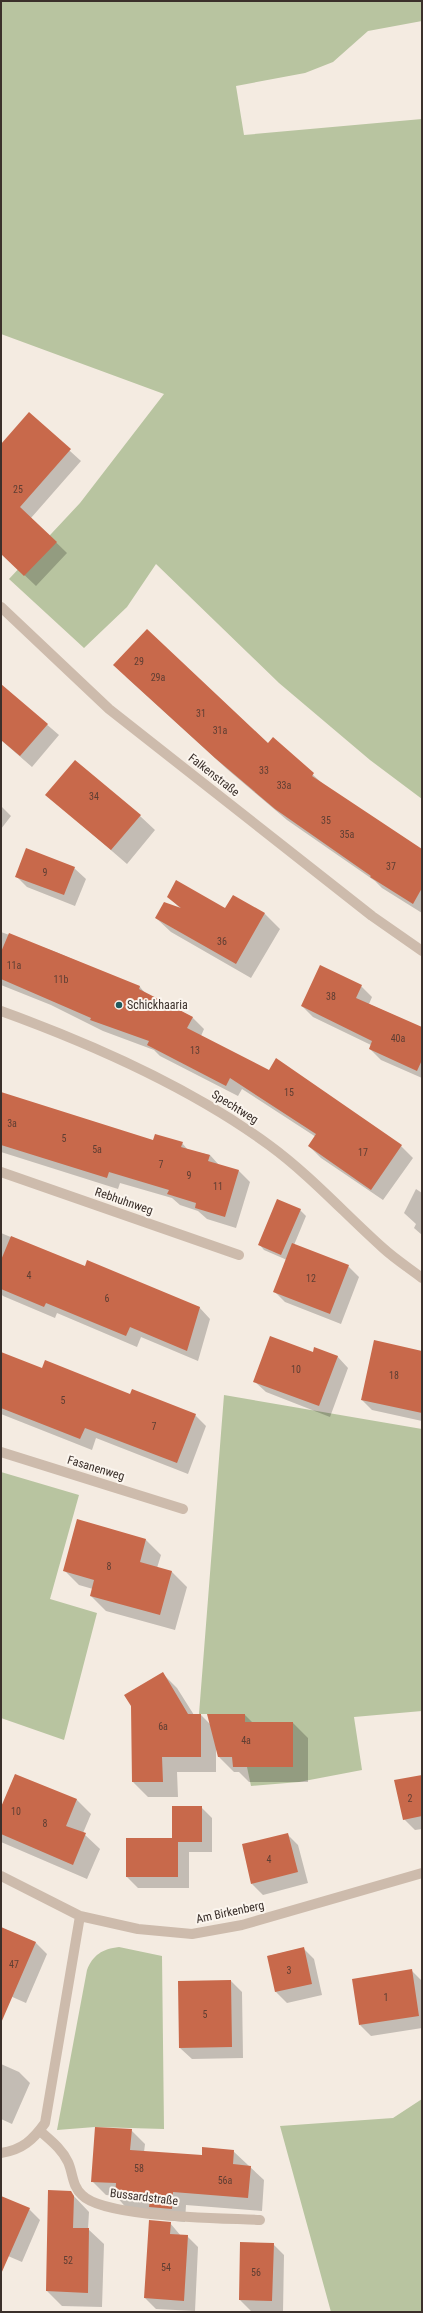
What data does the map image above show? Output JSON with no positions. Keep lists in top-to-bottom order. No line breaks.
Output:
{"streets":{"street":["Falkenstraße","Spechtweg","Rebhuhnweg","Fasanenweg","Am Birkenberg","Bussardstraße"]},"places":["Schickhaaria"],"house_numbers":["25","29","29a","31","31a","33","33a","34","35","35a","37","9","36","11a","11b","38","40a","13","15","3a","5","5a","17","7","9","11","4","12","6","10","18","5","7","8","6a","4a","2","10","8","4","47","3","1","5","58","56a","52","54","56"]}
